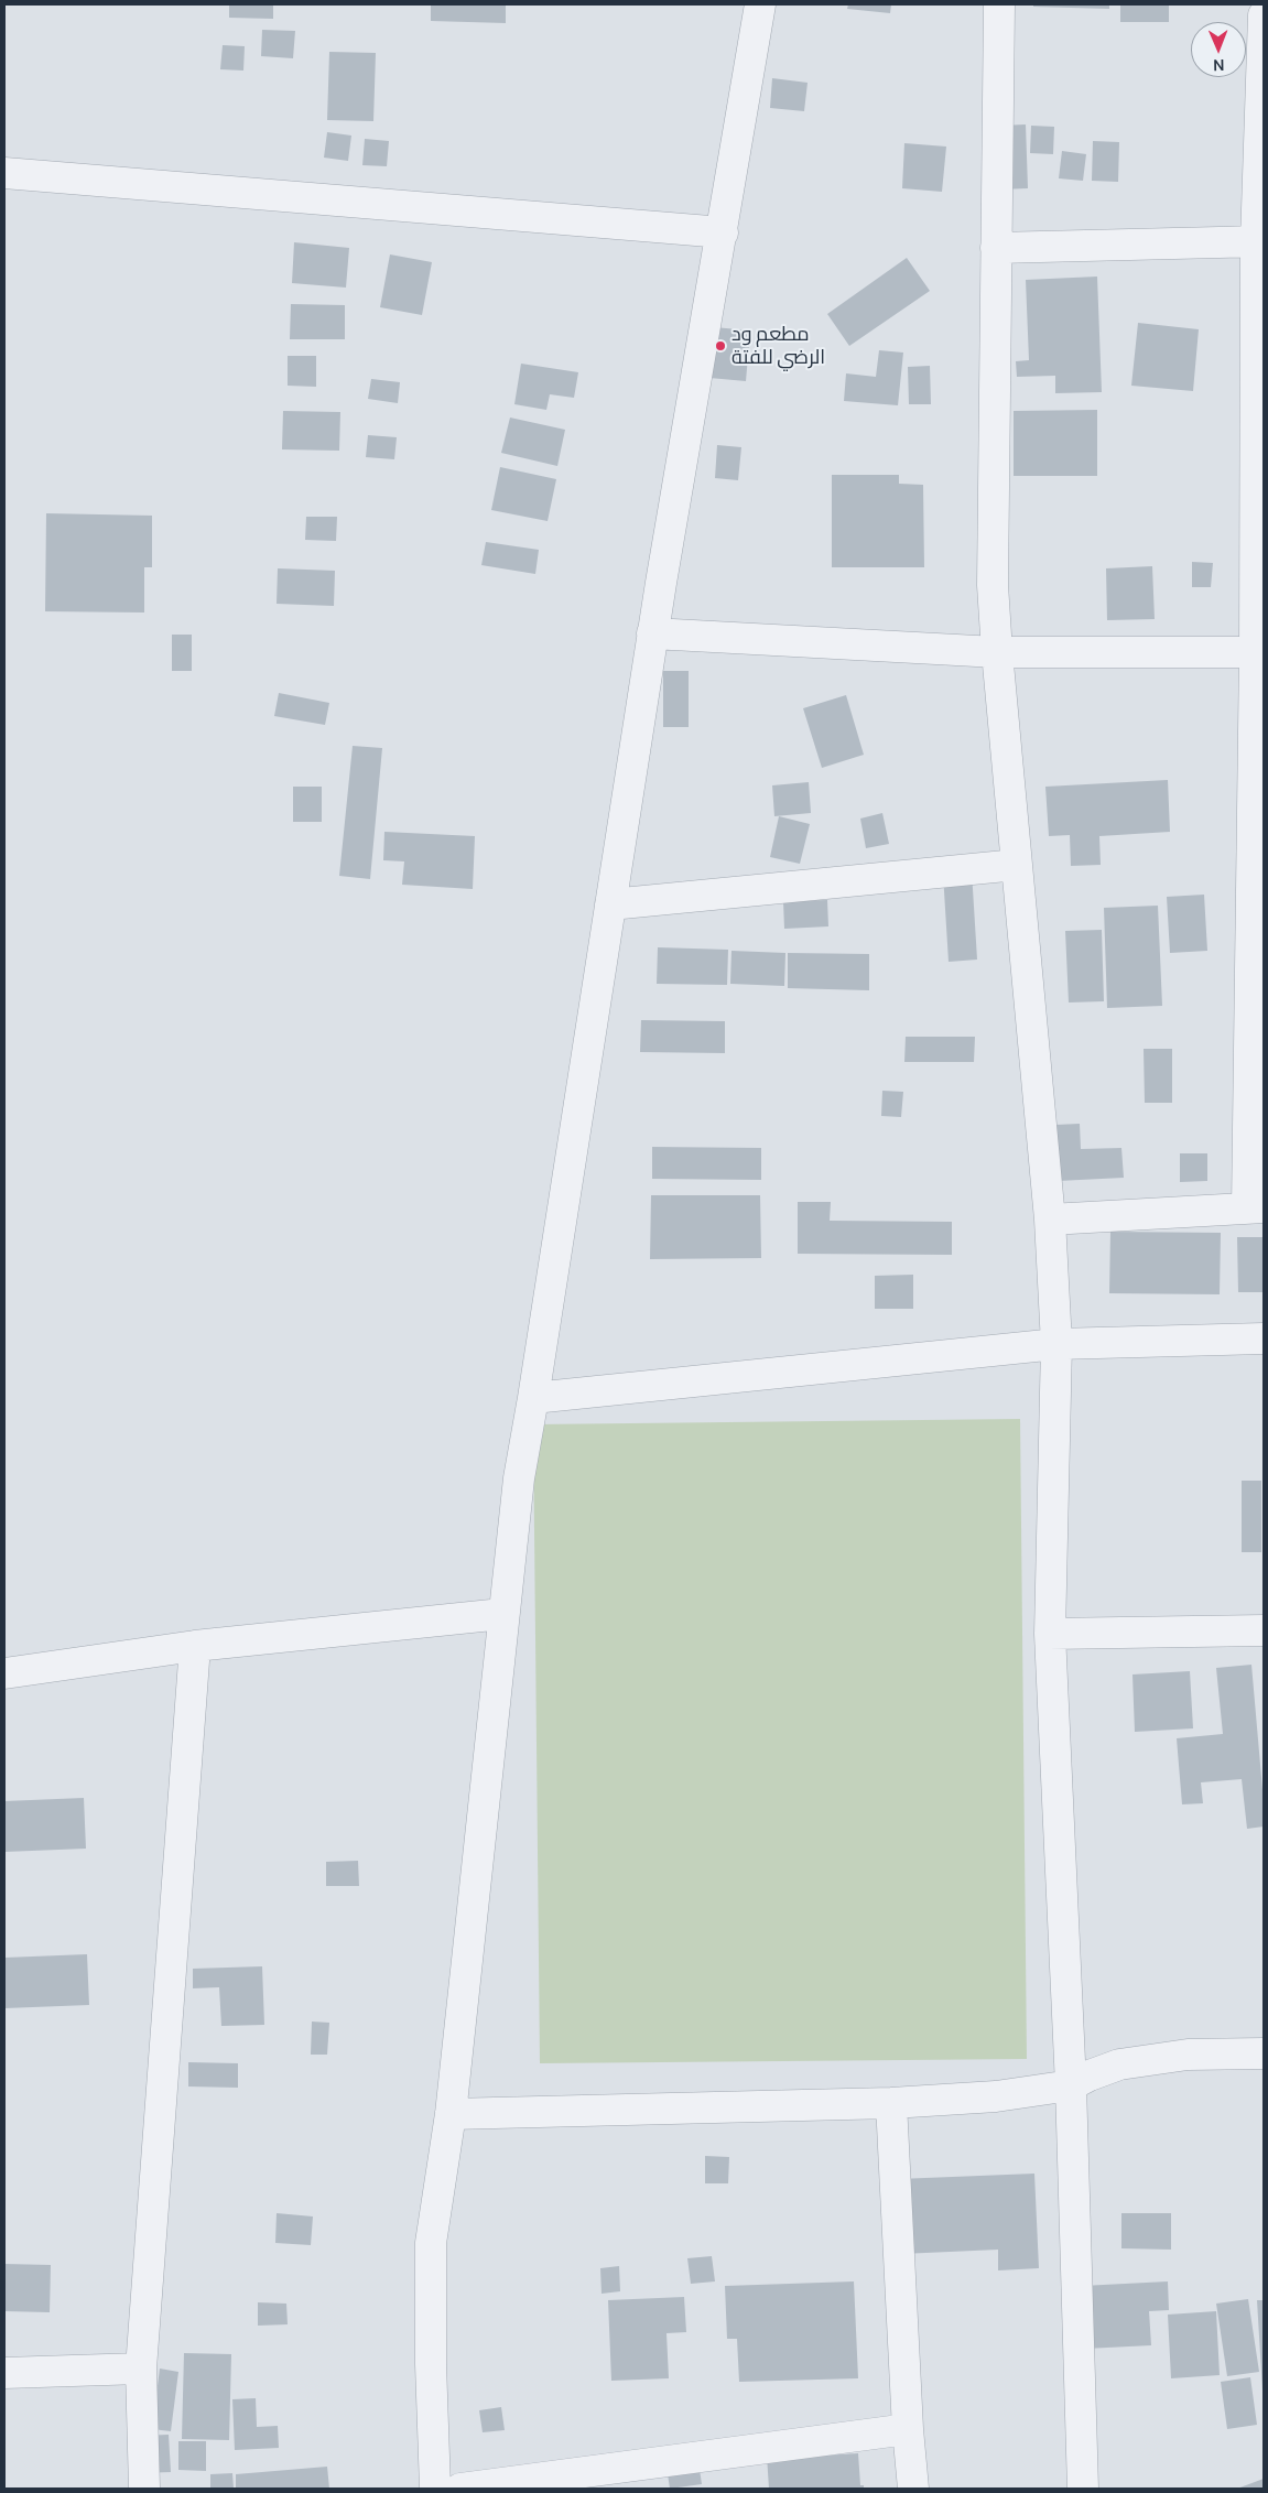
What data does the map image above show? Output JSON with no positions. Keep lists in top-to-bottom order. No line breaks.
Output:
{"places":["مطعم ود الرضي للفتة"],"north":"bottom"}
